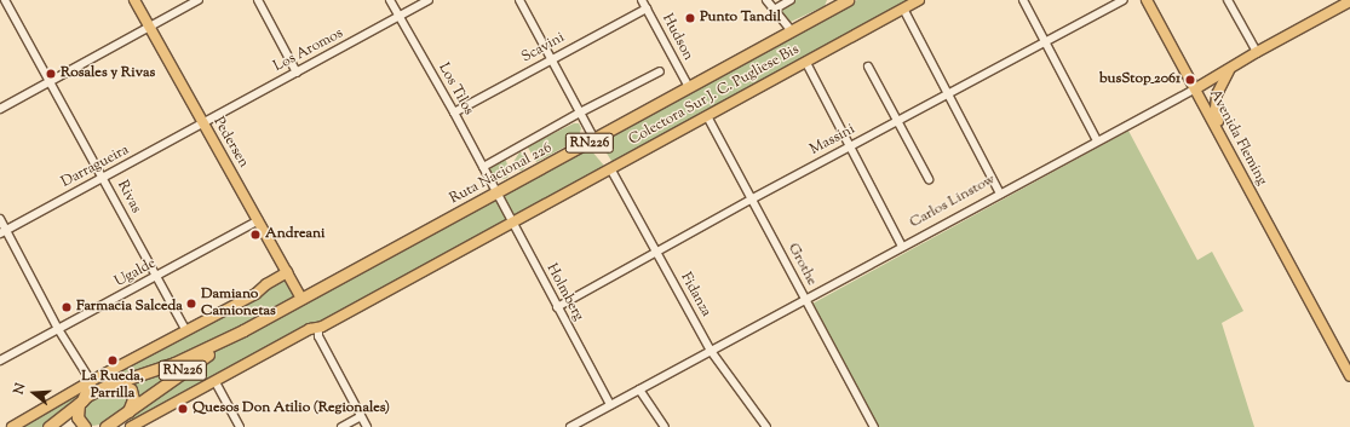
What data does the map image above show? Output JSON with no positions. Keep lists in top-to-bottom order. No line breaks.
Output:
{"streets":{"highway":["RN226","Ruta Nacional 226"],"main road":["Colectora Sur J. C. Pugliese Bis","Avenida Fleming","Pedersen","Carlos Linstow"],"street":["Hudson","Scavini","Los Aromos","Los Tilos","Massini","Darragueira","Rivas","Grothe","Ugalde","Holmberg","Fidanza"]},"crossings":[["Hudson","Scavini"],["Hudson","Ruta Nacional 226"],["Scavini","Los Tilos"],["Los Aromos","Los Tilos"],["Los Aromos","Pedersen"],["Los Aromos","Darragueira"],["Los Tilos","Ruta Nacional 226"],["Los Tilos","Holmberg"],["Colectora Sur J. C. Pugliese Bis","Grothe"],["Colectora Sur J. C. Pugliese Bis","Holmberg"],["Colectora Sur J. C. Pugliese Bis","Fidanza"],["Avenida Fleming","Carlos Linstow"],["Massini","Grothe"],["Massini","Holmberg"],["Massini","Fidanza"],["Pedersen","Darragueira"],["Pedersen","Ruta Nacional 226"],["Pedersen","Ugalde"],["Darragueira","Rivas"],["Ruta Nacional 226","Holmberg"],["Rivas","Ugalde"],["Carlos Linstow","Grothe"],["Carlos Linstow","Holmberg"],["Carlos Linstow","Fidanza"]],"places":["Punto Tandil","Rosales y Rivas","busStop_2061","Andreani","Damiano Camionetas","Farmacia Salceda","La Rueda, Parrilla","Quesos Don Atilio (Regionales)"],"north":"left"}
